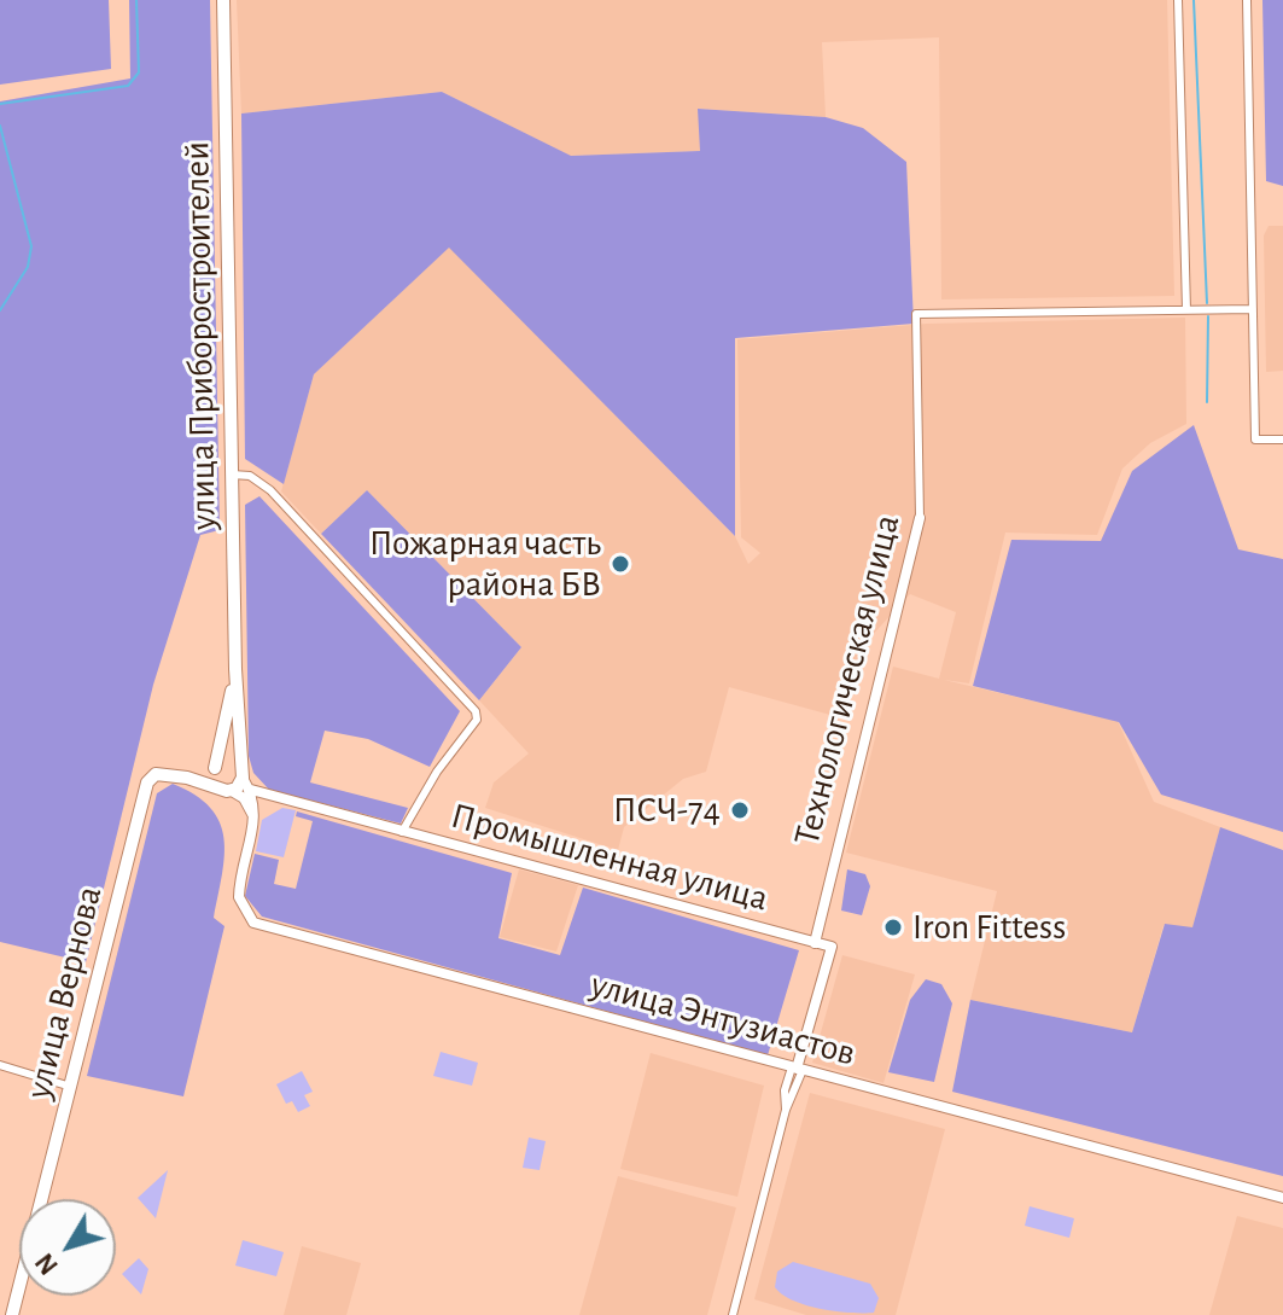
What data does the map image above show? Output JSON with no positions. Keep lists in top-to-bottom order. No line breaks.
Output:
{"streets":{"main road":["улица Приборостроителей","улица Вернова"],"street":["Технологическая улица","Промышленная улица","улица Энтузиастов"]},"crossings":[["улица Приборостроителей","улица Вернова"],["Технологическая улица","Промышленная улица"],["Промышленная улица","улица Энтузиастов"]],"places":["Пожарная часть района БВ","ПСЧ-74","Iron Fittess"],"north":"bottom left"}
